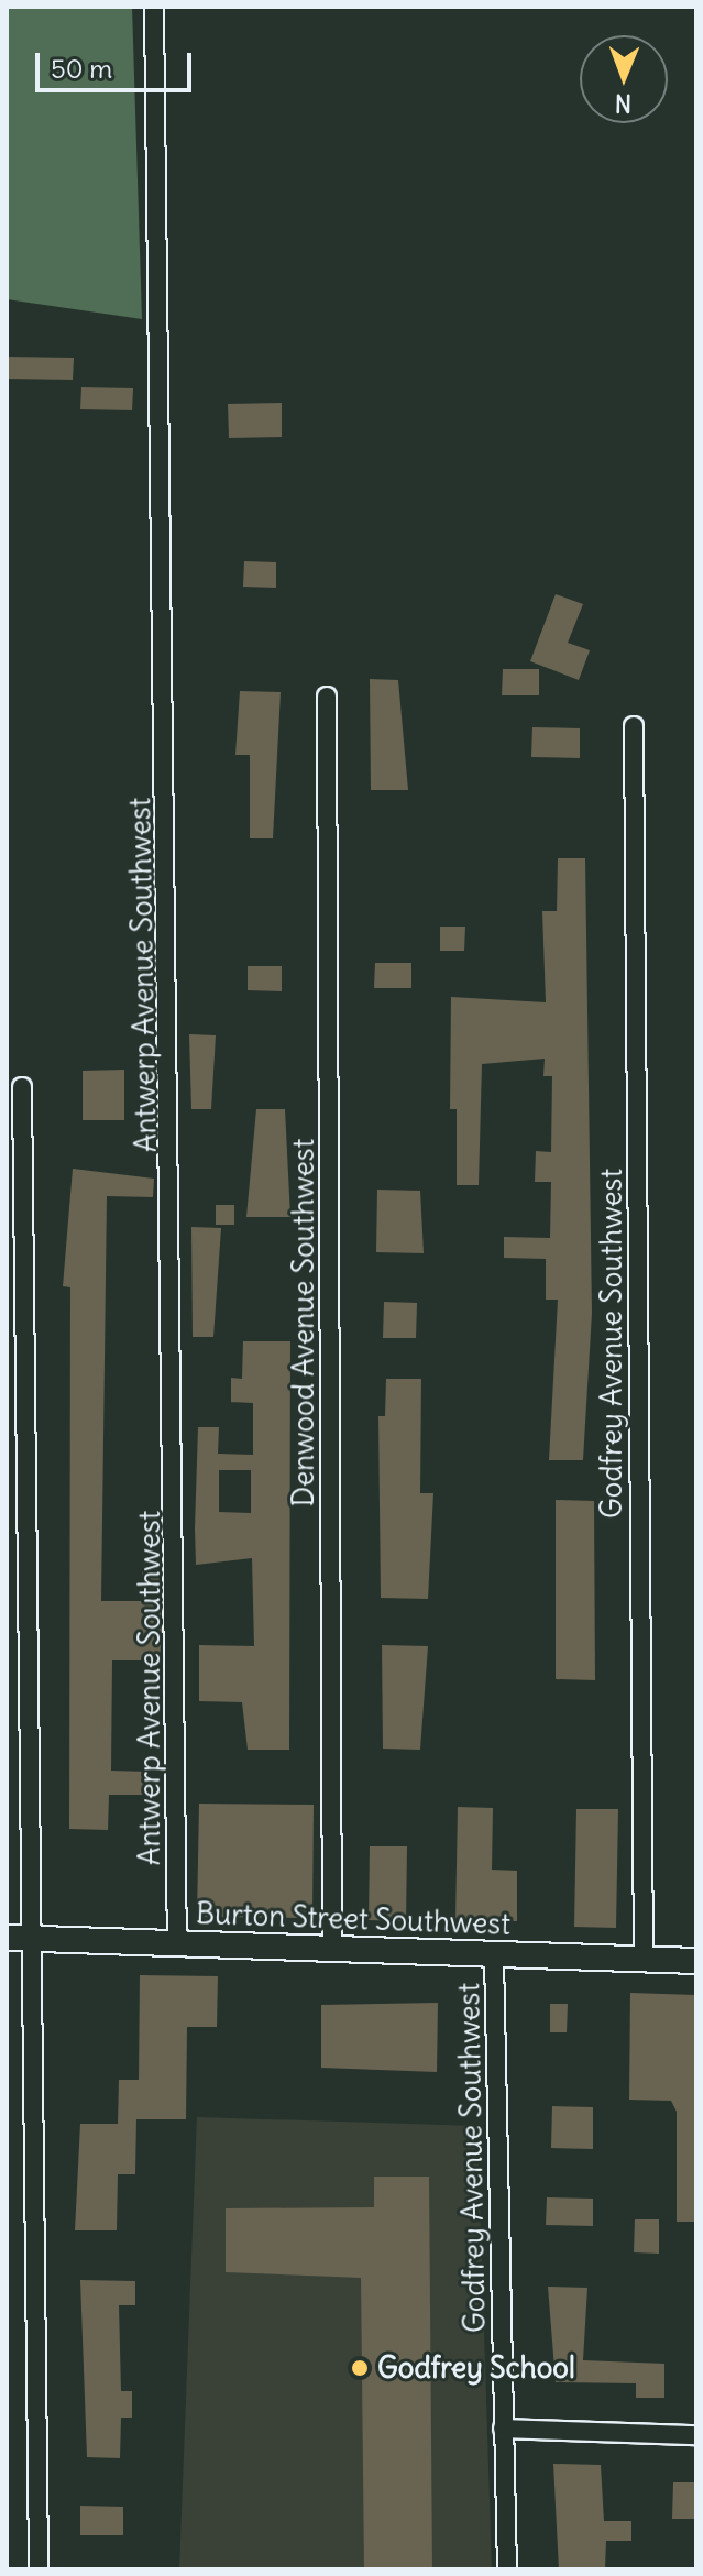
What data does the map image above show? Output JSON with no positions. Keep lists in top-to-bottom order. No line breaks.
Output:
{"streets":{"main road":["Burton Street Southwest"],"street":["Antwerp Avenue Southwest","Denwood Avenue Southwest","Godfrey Avenue Southwest"]},"crossings":[["Antwerp Avenue Southwest","Burton Street Southwest"],["Denwood Avenue Southwest","Burton Street Southwest"],["Godfrey Avenue Southwest","Burton Street Southwest"]],"places":["Godfrey School"],"scale_bar":"50 m","north":"bottom"}
